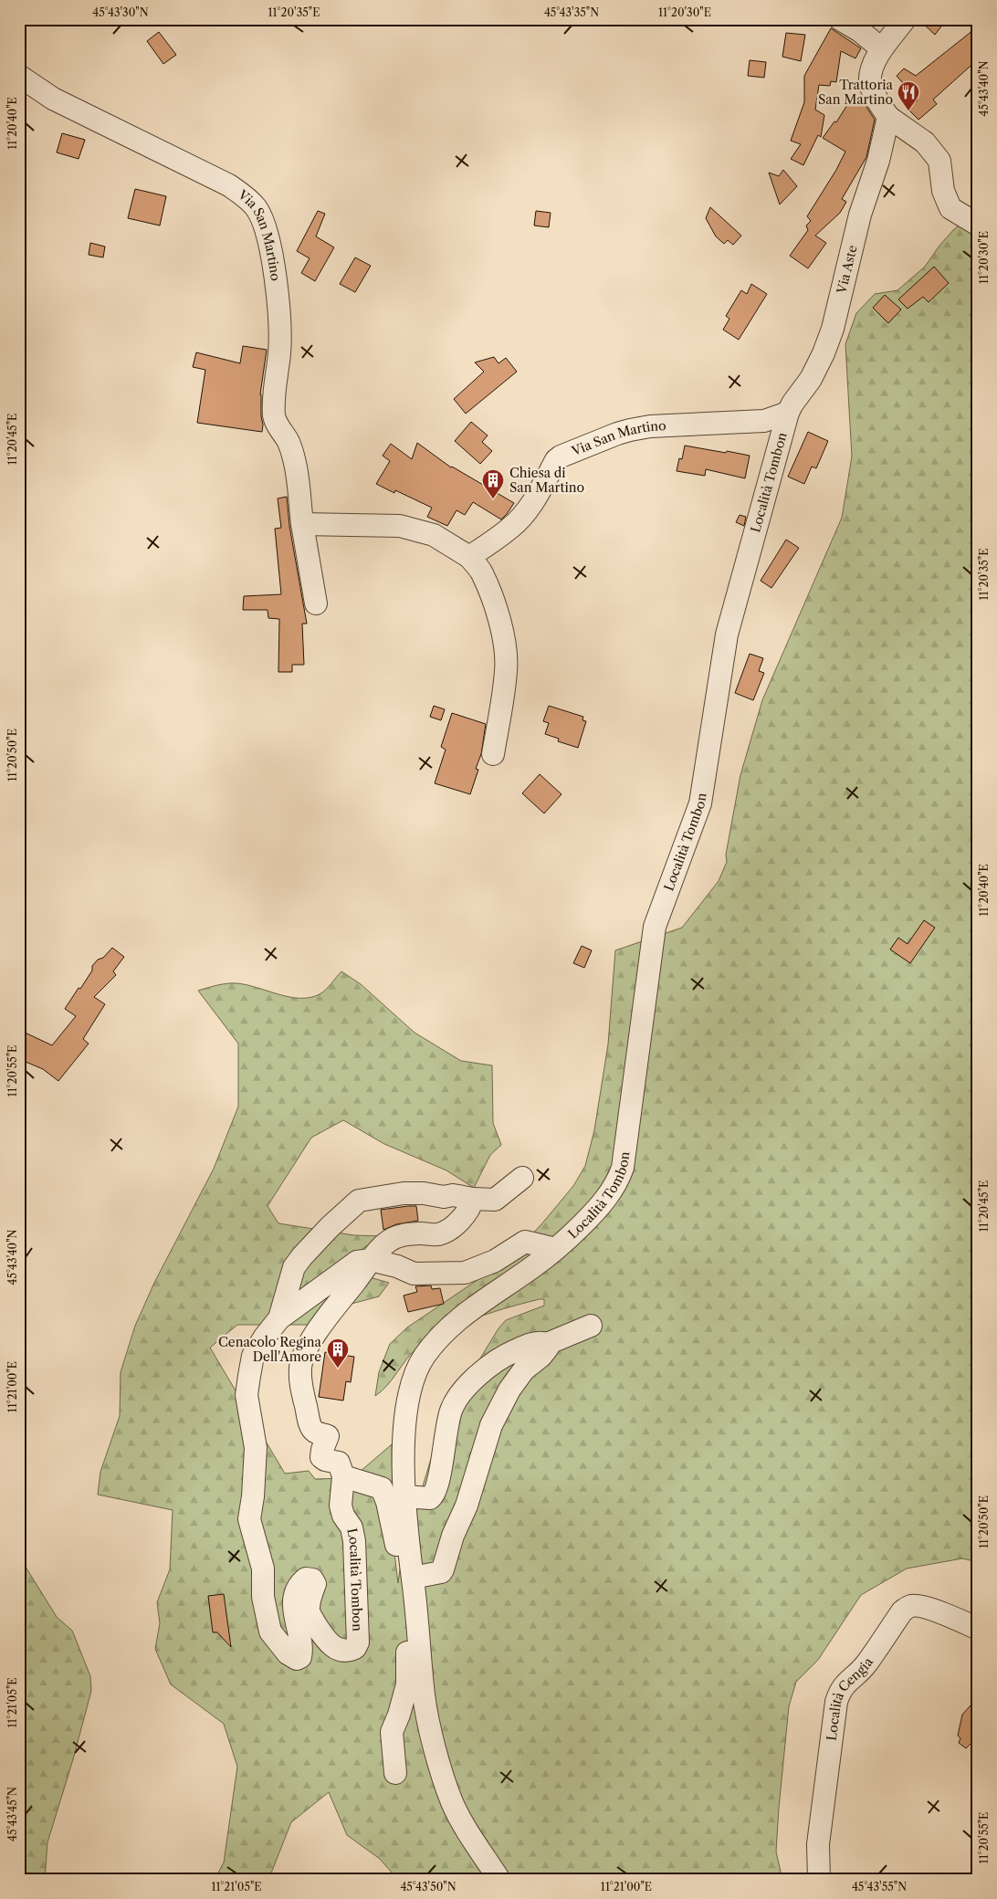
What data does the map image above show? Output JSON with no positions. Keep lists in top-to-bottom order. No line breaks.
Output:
{"streets":{"street":["Via San Martino","Via Aste","Località Tombon","Località Cengia"]},"crossings":[["Via San Martino","Via Aste"],["Via San Martino","Località Tombon"],["Via Aste","Località Tombon"]],"places":{"restaurant":["Trattoria San Martino"],"building":["Chiesa di San Martino","Cenacolo Regina Dell'Amore"]},"coordinates":["45°43'30\"N","11°20'35\"E","45°43'35\"N","11°20'30\"E","45°43'40\"N","11°20'40\"E","11°20'45\"E","11°20'50\"E","11°20'55\"E","11°21'00\"E","11°21'05\"E","45°43'45\"N","45°43'50\"N","45°43'55\"N"]}
